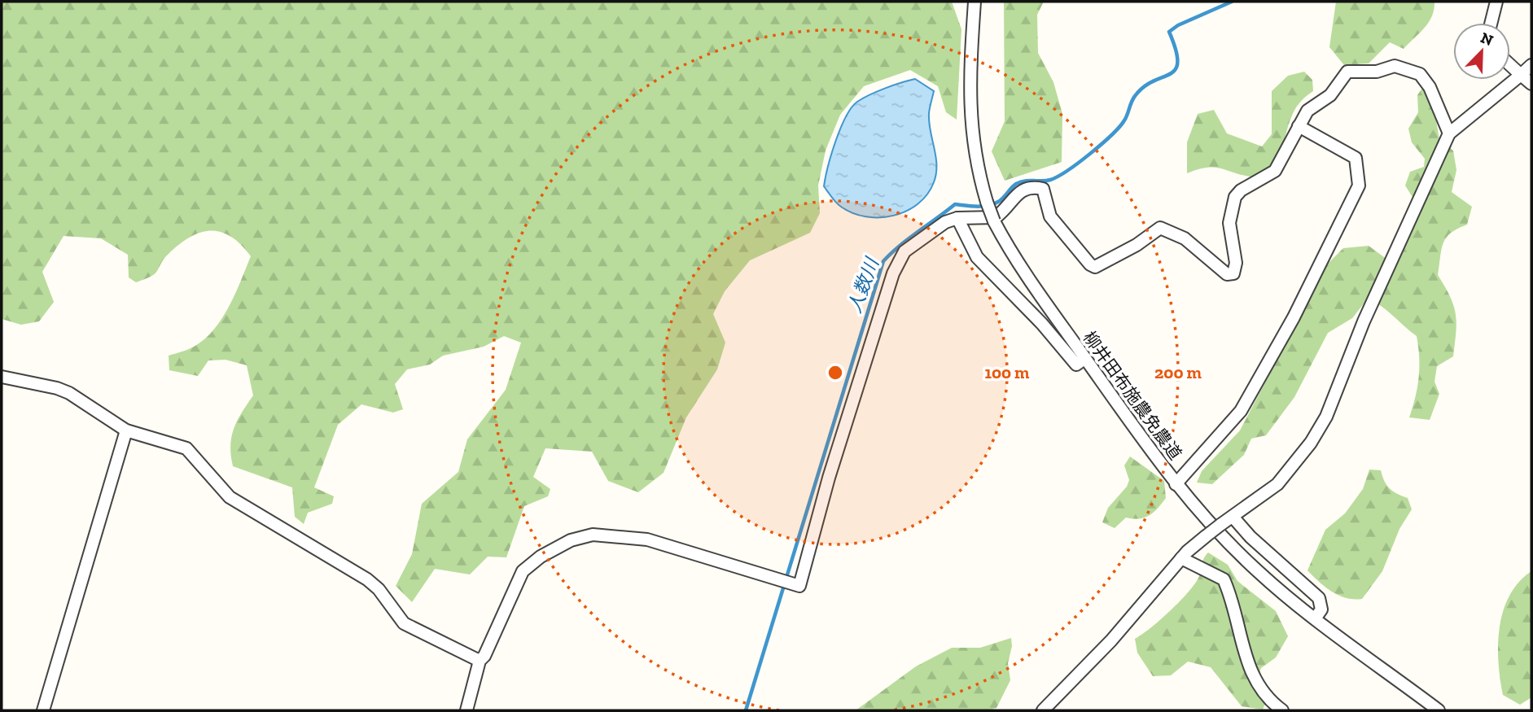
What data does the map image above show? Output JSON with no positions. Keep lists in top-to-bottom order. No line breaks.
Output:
{"streets":{"street":["柳井田布施農免農道"]},"water":["人数川"],"north":"top right","rings":["100 m","200 m"]}
